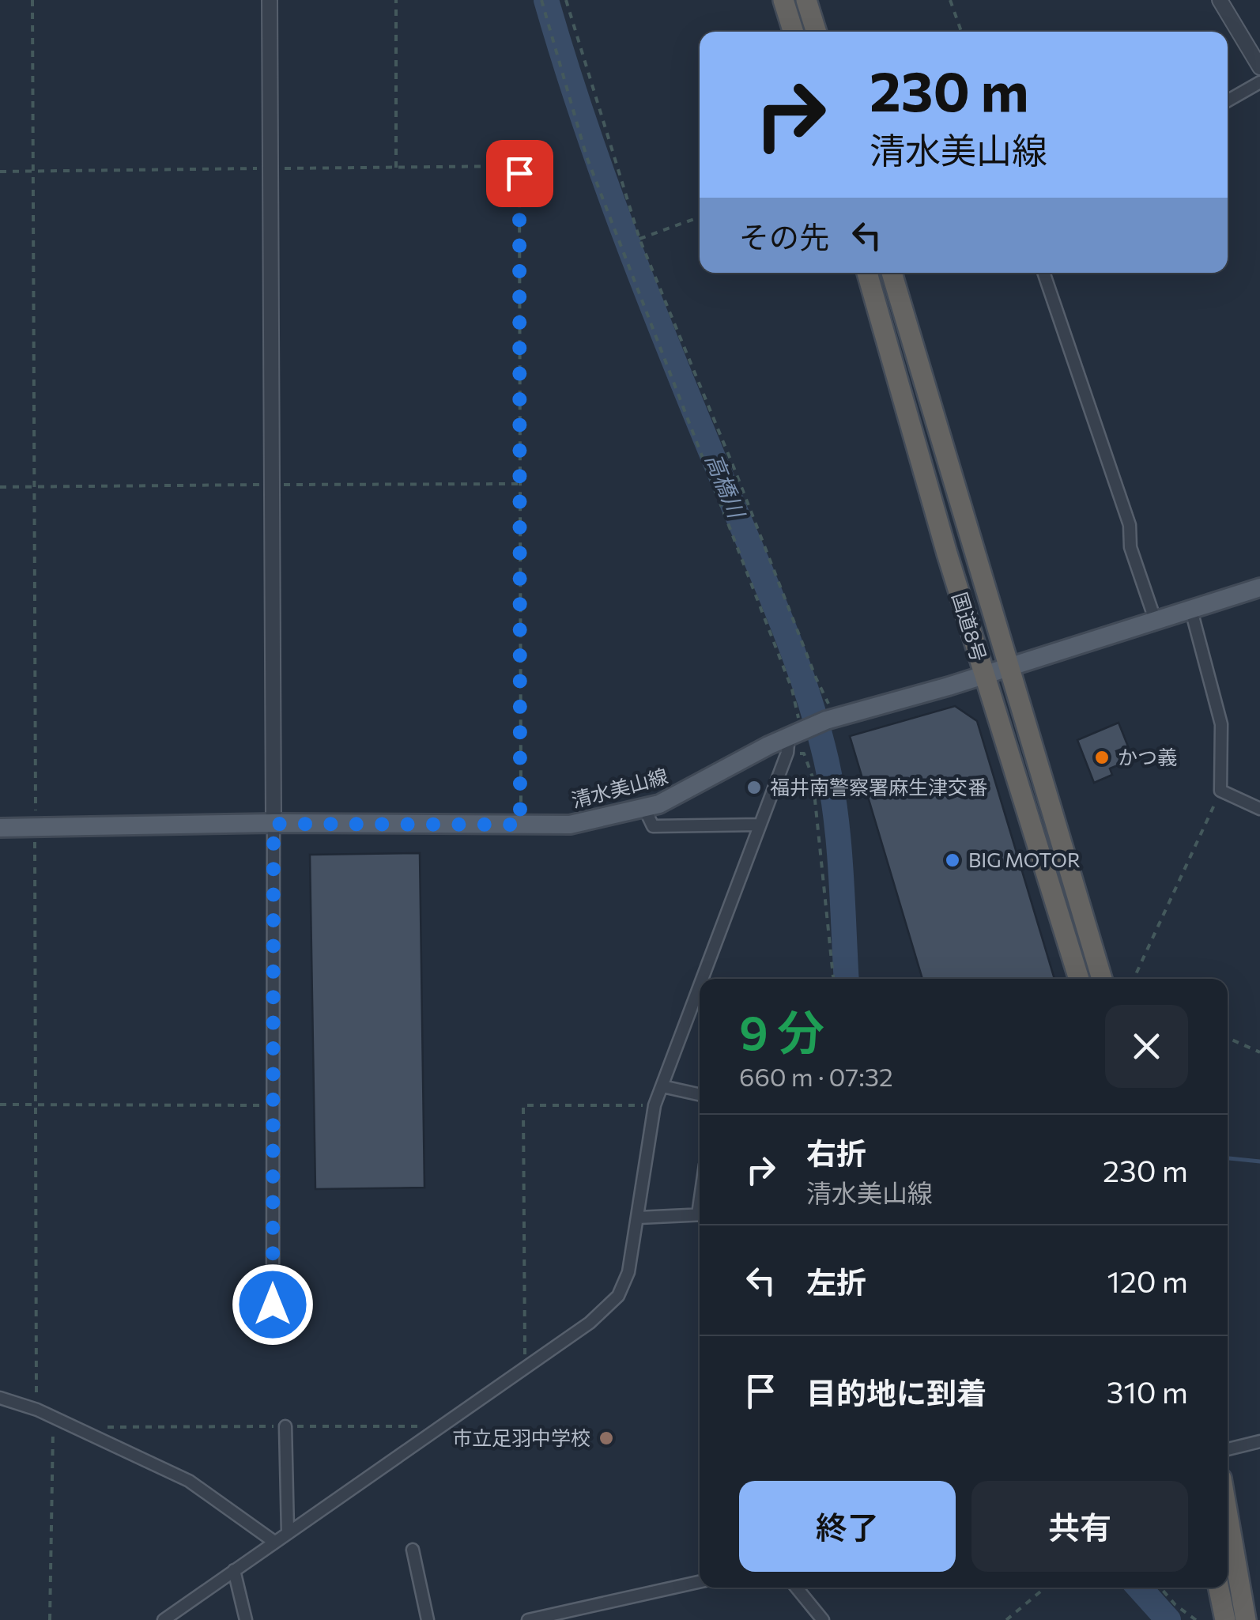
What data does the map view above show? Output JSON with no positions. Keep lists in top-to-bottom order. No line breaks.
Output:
{"streets":{"highway":["国道8号"],"main road":["清水美山線"]},"crossings":[["国道8号","清水美山線"]],"water":["高橋川"],"places":["かつ義","福井南警察署麻生津交番","BIG MOTOR","市立足羽中学校"],"page":{"turn":["230 m","清水美山線"],"then":"その先","heading":["9 分","660 m · 07:32"],"list":[{"name":"右折","note":"清水美山線","value":"230 m"},{"name":"左折","value":"120 m"},{"name":"目的地に到着","value":"310 m"}],"buttons":["終了","共有"]}}
